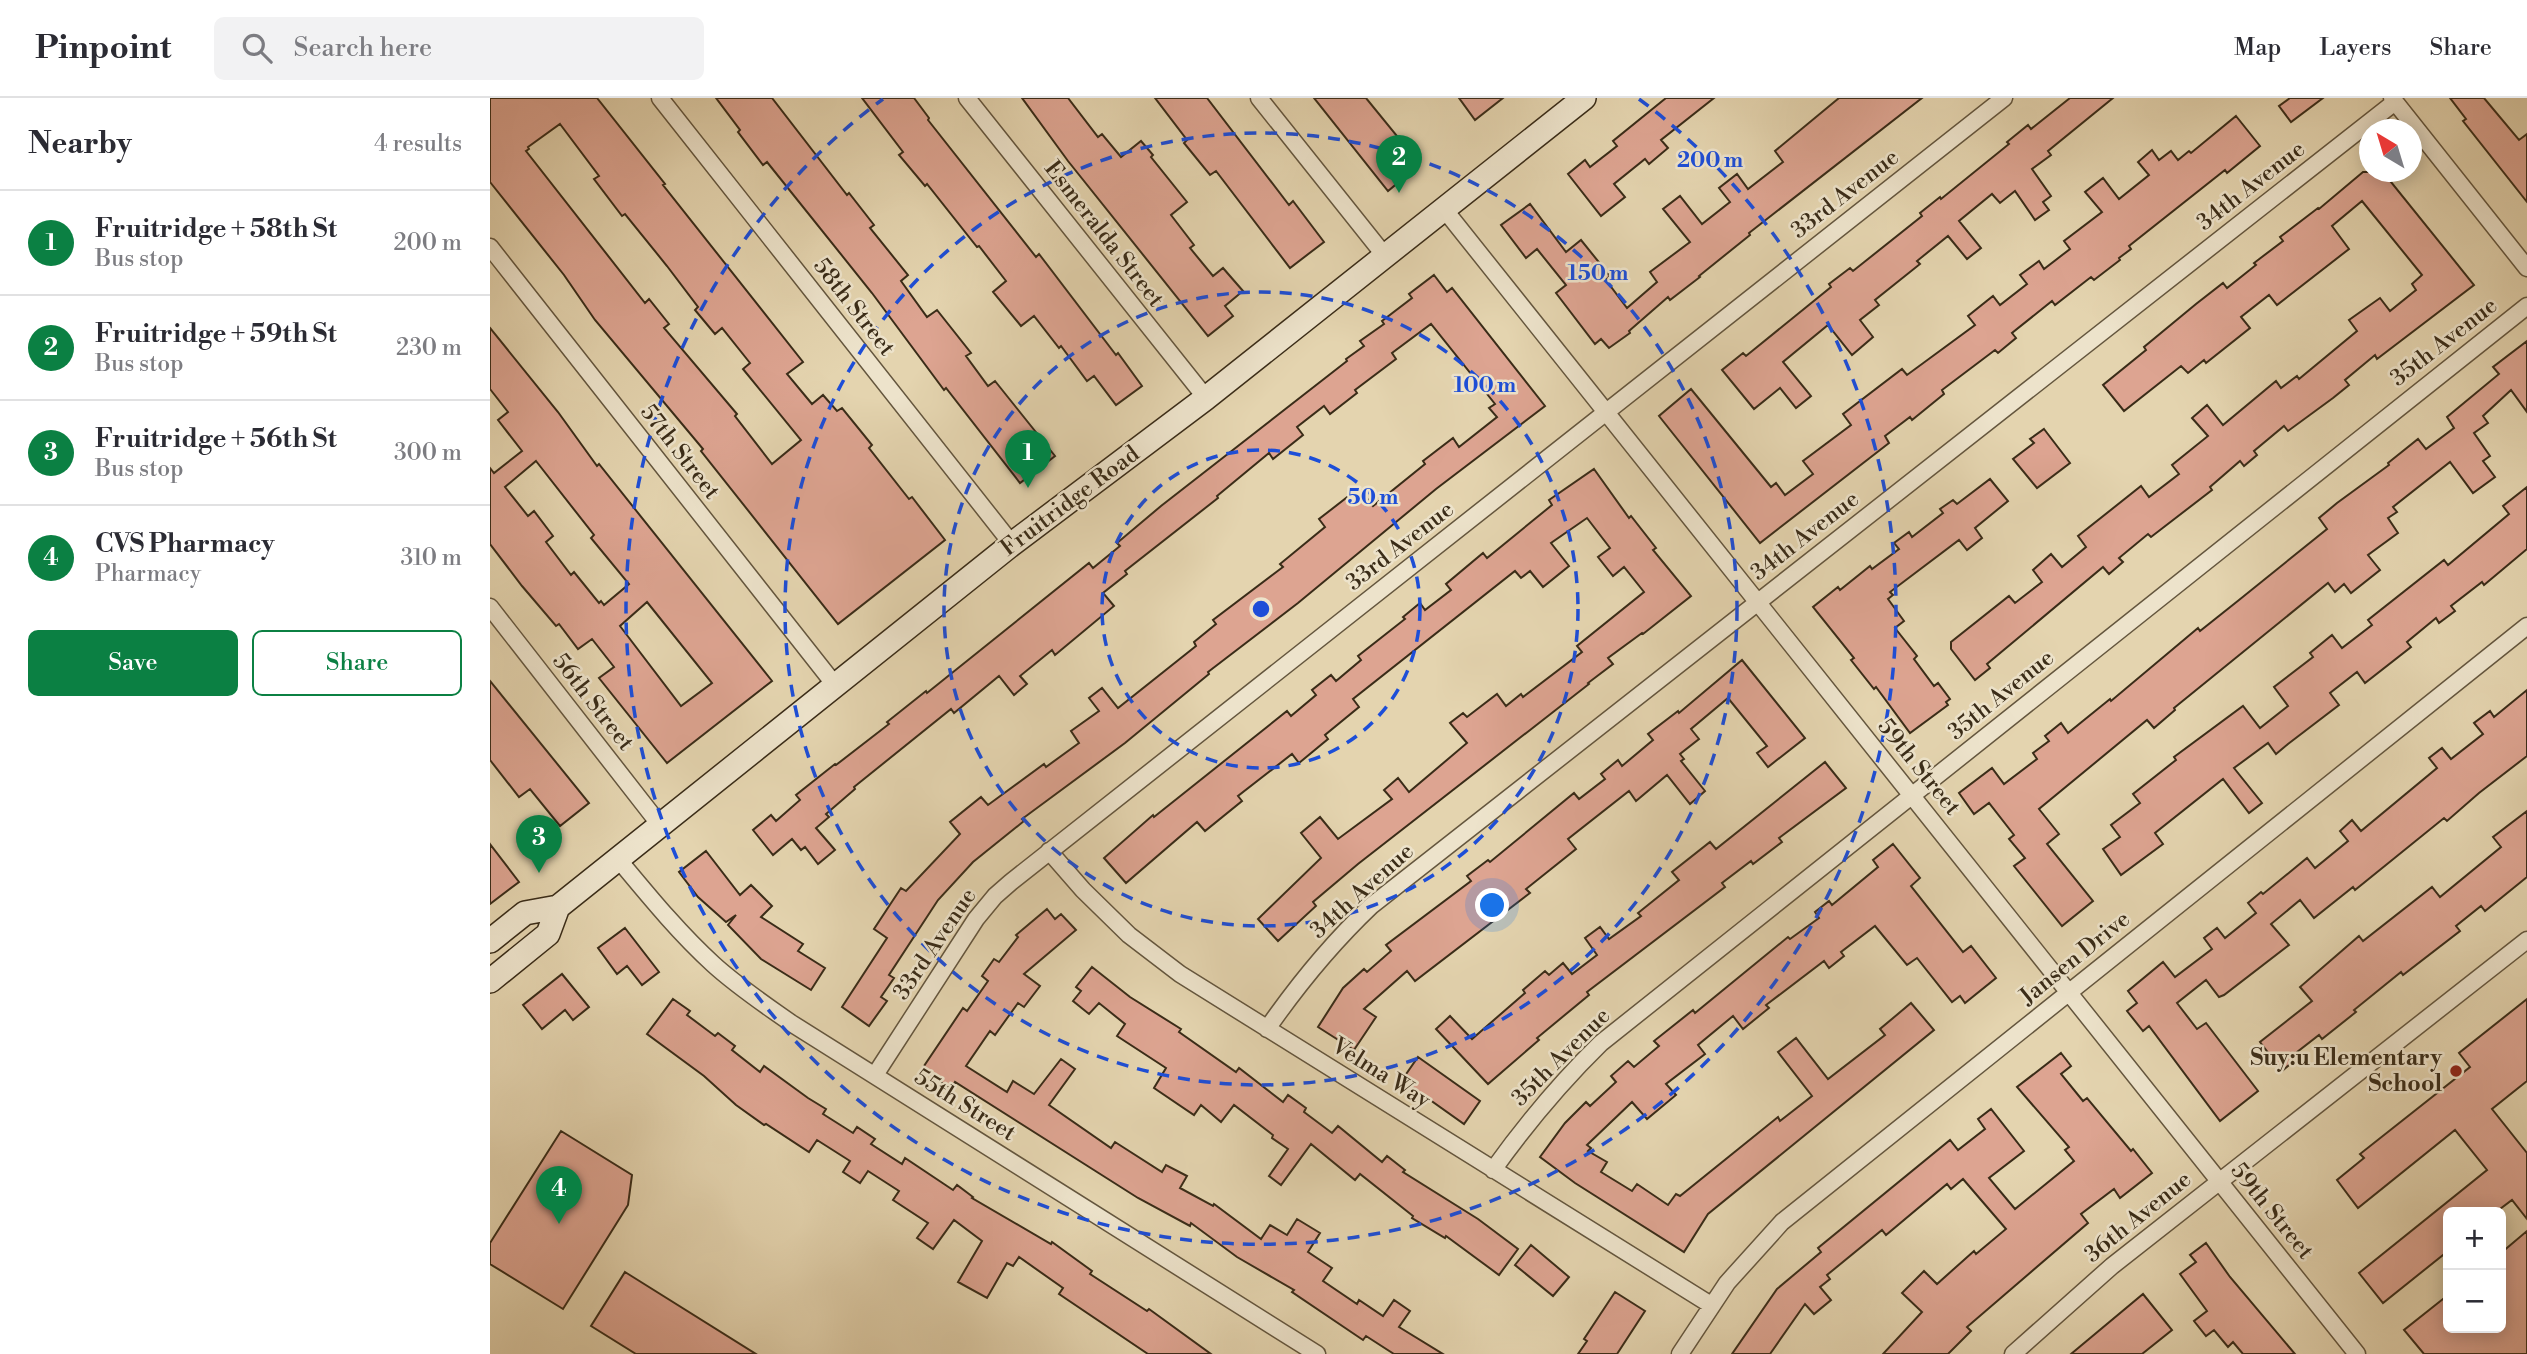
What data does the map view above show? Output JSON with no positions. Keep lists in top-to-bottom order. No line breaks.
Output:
{"streets":{"main road":["Fruitridge Road"],"street":["34th Avenue","33rd Avenue","Esmeralda Street","58th Street","35th Avenue","57th Street","56th Street","59th Street","Jansen Drive","Velma Way","55th Street","36th Avenue"]},"crossings":[["34th Avenue","59th Street"],["34th Avenue","Velma Way"],["33rd Avenue","59th Street"],["33rd Avenue","Velma Way"],["33rd Avenue","55th Street"],["Esmeralda Street","Fruitridge Road"],["58th Street","Fruitridge Road"],["35th Avenue","59th Street"],["35th Avenue","Velma Way"],["57th Street","Fruitridge Road"],["Fruitridge Road","56th Street"],["Fruitridge Road","59th Street"],["Fruitridge Road","55th Street"],["59th Street","Jansen Drive"],["59th Street","36th Avenue"],["Jansen Drive","Velma Way"]],"places":["Suy:u Elementary School"],"north":"top left","page":{"header":"Pinpoint","search":"Search here","nav":["Map","Layers","Share"],"heading":["Nearby","4 results"],"pins":["2","1","3","4"],"list":[{"mark":"1","name":"Fruitridge + 58th St","note":"Bus stop","value":"200 m"},{"mark":"2","name":"Fruitridge + 59th St","note":"Bus stop","value":"230 m"},{"mark":"3","name":"Fruitridge + 56th St","note":"Bus stop","value":"300 m"},{"mark":"4","name":"CVS Pharmacy","note":"Pharmacy","value":"310 m"}],"buttons":["Save","Share"],"map_buttons":["+","−"]},"rings":["200 m","150 m","100 m","50 m"]}
